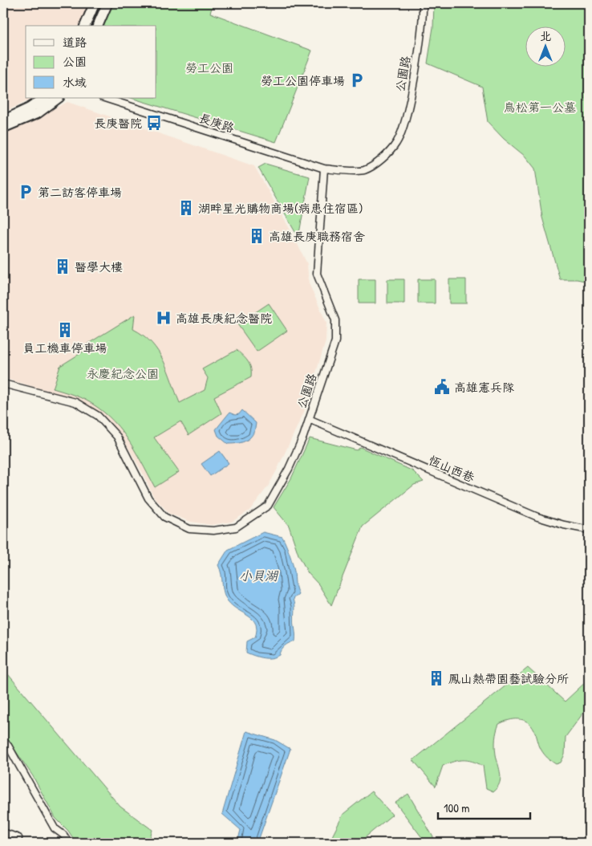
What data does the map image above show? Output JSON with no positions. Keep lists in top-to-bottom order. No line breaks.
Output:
{"streets":{"street":["公園路","長庚路","恆山西巷"]},"crossings":[["公園路","長庚路"],["公園路","恆山西巷"]],"water":["小貝湖"],"parks":["勞工公園","鳥松第一公墓","永慶紀念公園"],"places":{"parking":["勞工公園停車場","第二訪客停車場"],"bus stop":["長庚醫院"],"building":["湖畔星光購物商場(病患住宿區)","高雄長庚職務宿舍","醫學大樓","員工機車停車場","鳳山熱帶園藝試驗分所"],"hospital":["高雄長庚紀念醫院"],"public building":["高雄憲兵隊"]},"legend":["道路","公園","水域"],"scale_bar":"100 m","north":"top"}
